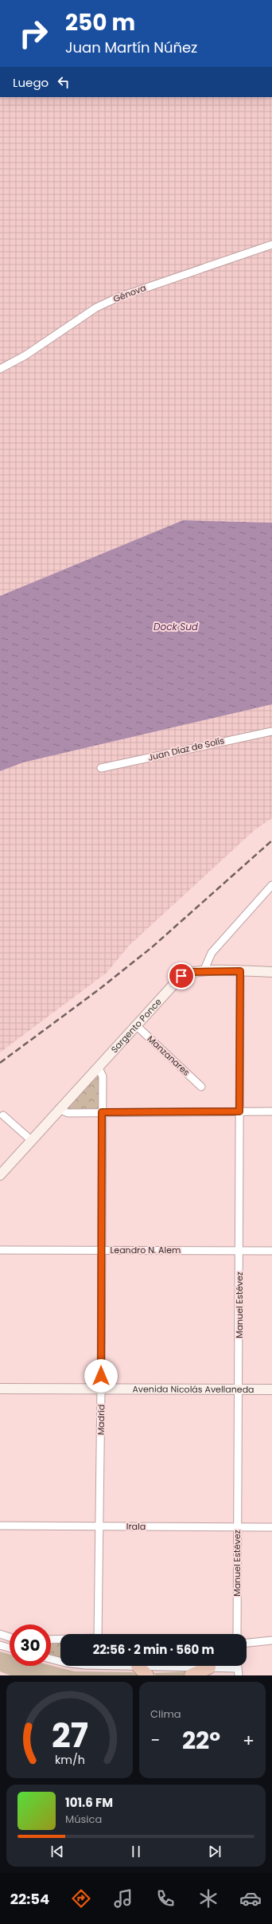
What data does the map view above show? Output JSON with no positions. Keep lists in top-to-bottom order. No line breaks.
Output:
{"streets":{"main road":["Sargento Ponce","Avenida Nicolás Avellaneda"],"street":["Génova","Juan Díaz de Solís","Manzanares","Leandro N. Alem","Manuel Estévez","Madrid","Irala"]},"crossings":[["Sargento Ponce","Manzanares"],["Sargento Ponce","Manuel Estévez"],["Sargento Ponce","Madrid"],["Leandro N. Alem","Manuel Estévez"],["Leandro N. Alem","Madrid"],["Manuel Estévez","Avenida Nicolás Avellaneda"],["Manuel Estévez","Irala"],["Avenida Nicolás Avellaneda","Madrid"],["Madrid","Irala"]],"water":["Dock Sud"],"page":{"turn":["250 m","Juan Martín Núñez"],"then":"Luego","limit":"30","trip":"22:56 · 2 min · 560 m","tile":"Clima","heat":["−","22°","+"],"song":["101.6 FM","Música"],"tabs":"22:54","gauge":["27","km/h"]}}
